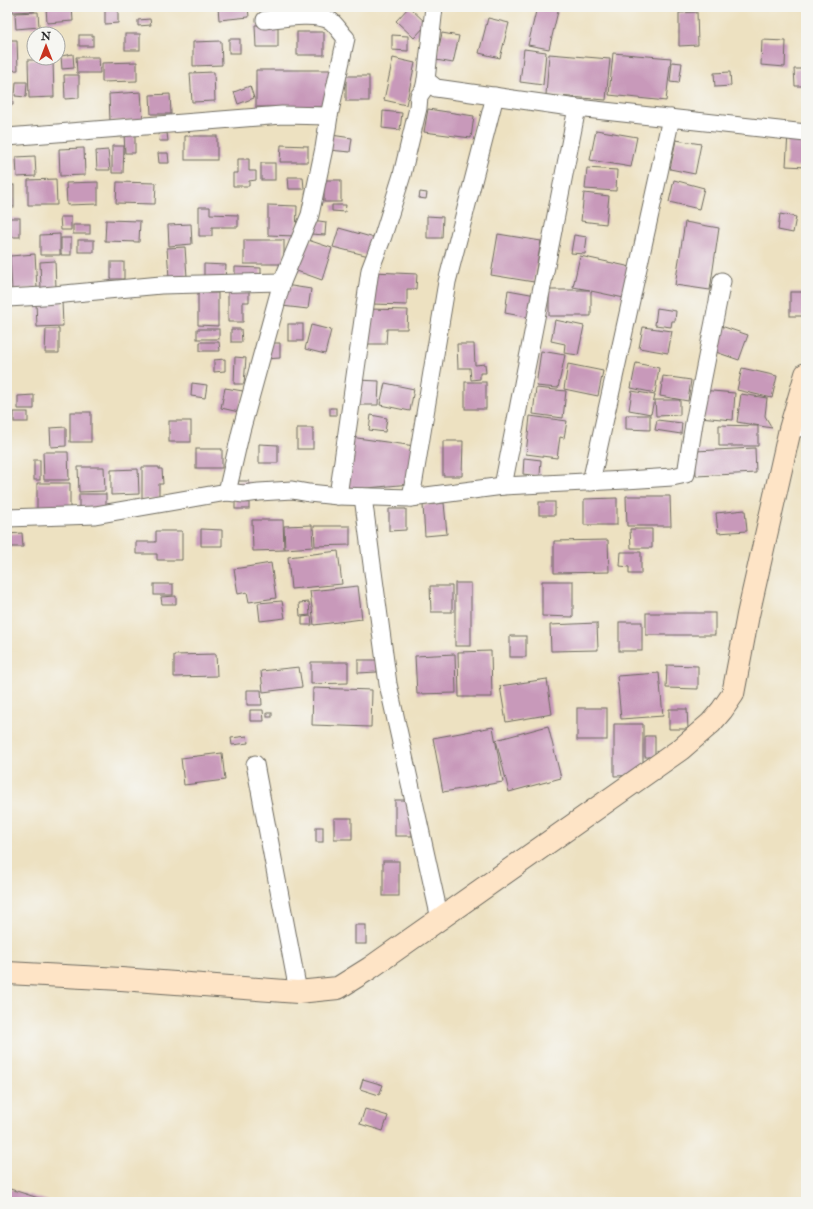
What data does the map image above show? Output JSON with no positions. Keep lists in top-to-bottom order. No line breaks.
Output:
{"north":"top"}
